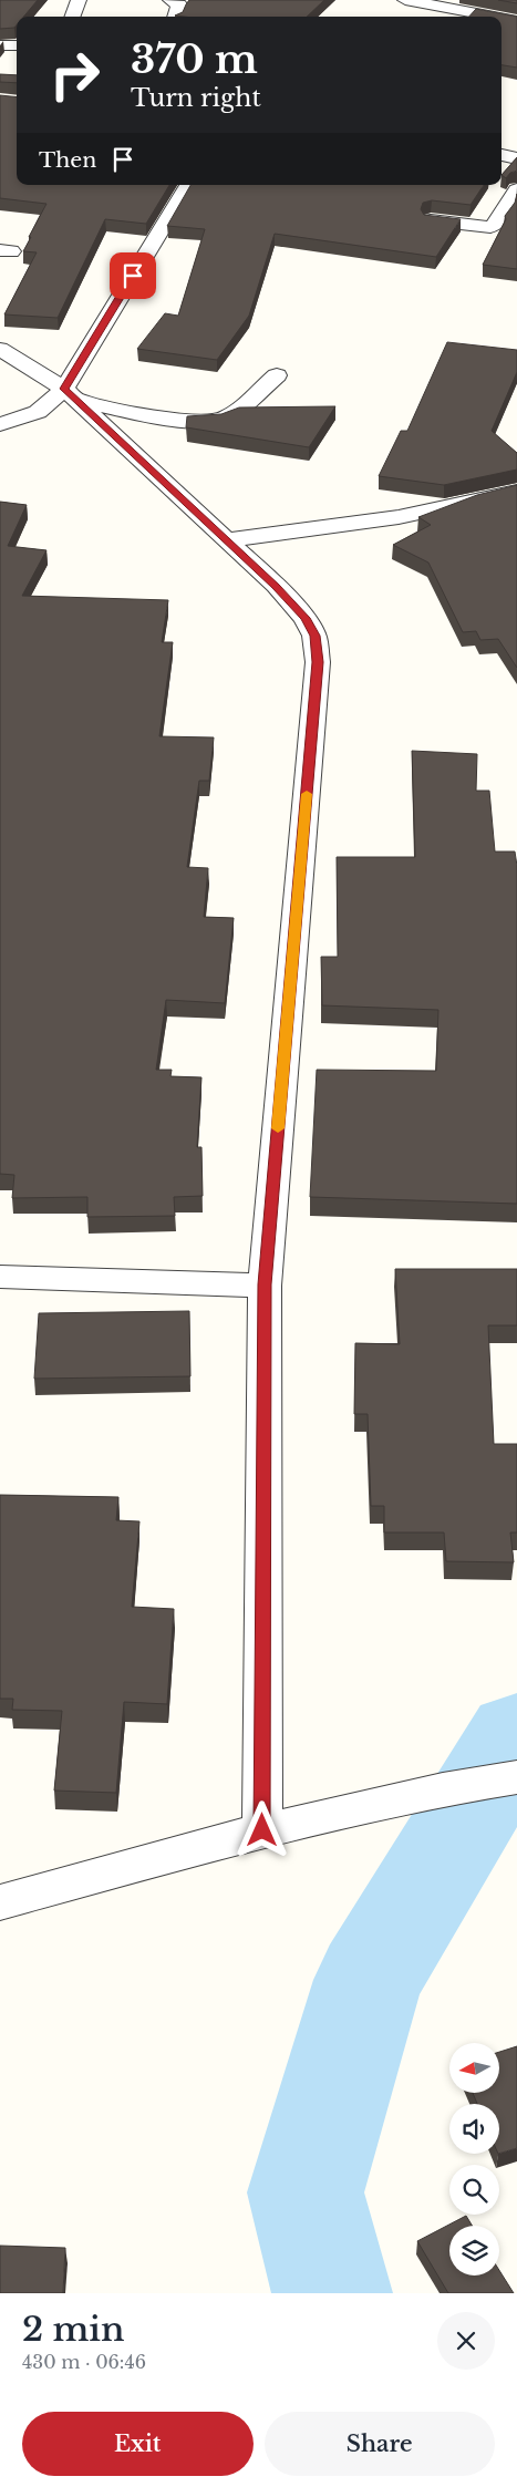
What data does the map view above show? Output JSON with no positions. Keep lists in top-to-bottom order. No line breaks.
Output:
{"north":"left","page":{"turn":["370 m","Turn right"],"then":"Then","heading":["2 min","430 m · 06:46"],"buttons":["Exit","Share"]}}
